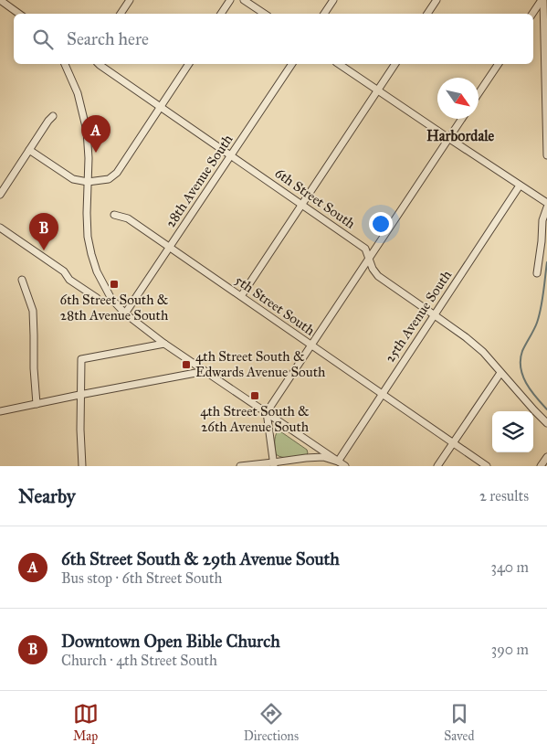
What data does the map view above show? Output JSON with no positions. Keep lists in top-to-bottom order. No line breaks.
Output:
{"streets":{"street":["28th Avenue South","6th Street South","5th Street South","25th Avenue South"]},"crossings":[["28th Avenue South","6th Street South"],["28th Avenue South","5th Street South"],["6th Street South","25th Avenue South"],["5th Street South","25th Avenue South"]],"districts":["Harbordale"],"places":{"transit":["6th Street South & 28th Avenue South","4th Street South & Edwards Avenue South","4th Street South & 26th Avenue South"]},"north":"bottom right","page":{"search":"Search here","pins":["A","B"],"heading":["Nearby","2 results"],"list":[{"mark":"A","name":"6th Street South & 29th Avenue South","note":"Bus stop · 6th Street South","value":"340 m"},{"mark":"B","name":"Downtown Open Bible Church","note":"Church · 4th Street South","value":"390 m"}],"nav":["Map","Directions","Saved"]}}
